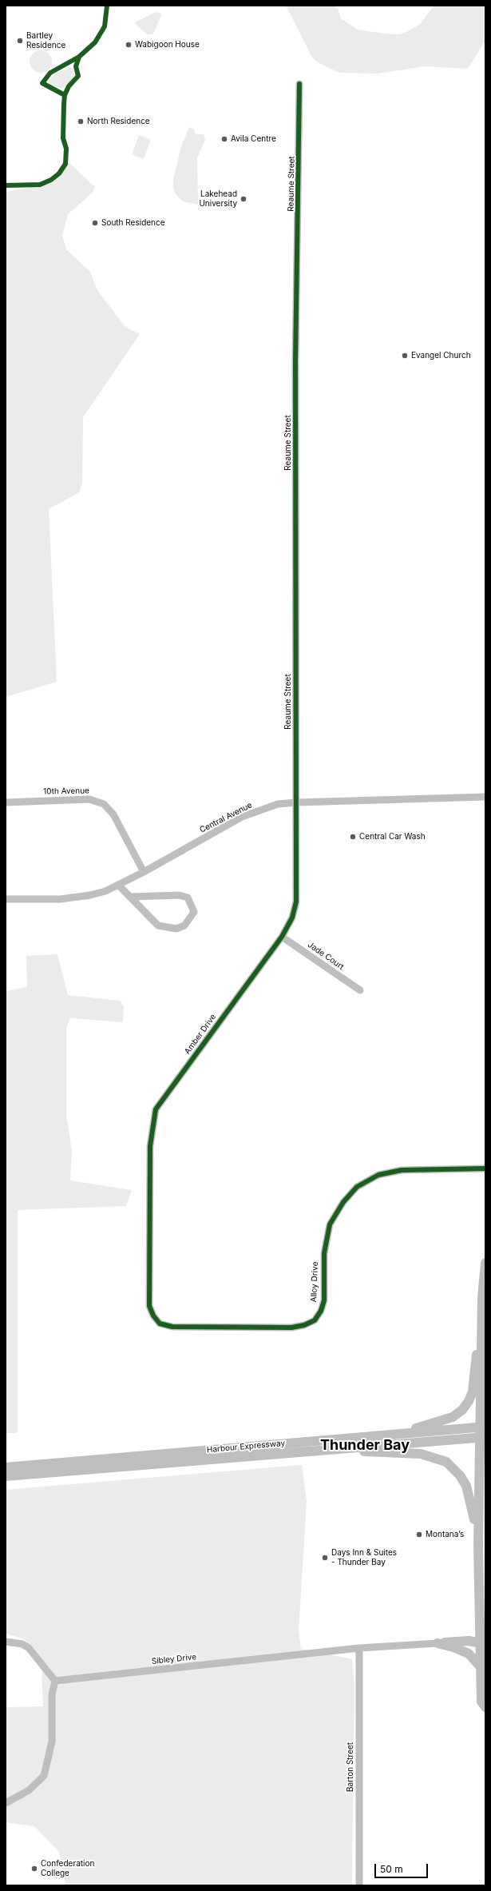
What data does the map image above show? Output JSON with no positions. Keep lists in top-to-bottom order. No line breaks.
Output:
{"streets":{"main road":["Harbour Expressway"],"street":["Reaume Street","10th Avenue","Central Avenue","Jade Court","Amber Drive","Alloy Drive","Sibley Drive","Barton Street"]},"crossings":[["Reaume Street","Central Avenue"],["Reaume Street","Amber Drive"],["10th Avenue","Central Avenue"],["Central Avenue","Amber Drive"],["Jade Court","Amber Drive"],["Amber Drive","Alloy Drive"],["Sibley Drive","Barton Street"]],"districts":["Thunder Bay"],"places":["Bartley Residence","Wabigoon House","North Residence","Avila Centre","Lakehead University","South Residence","Evangel Church","Central Car Wash","Montana’s","Days Inn & Suites - Thunder Bay","Confederation College"],"scale_bar":"50 m"}
